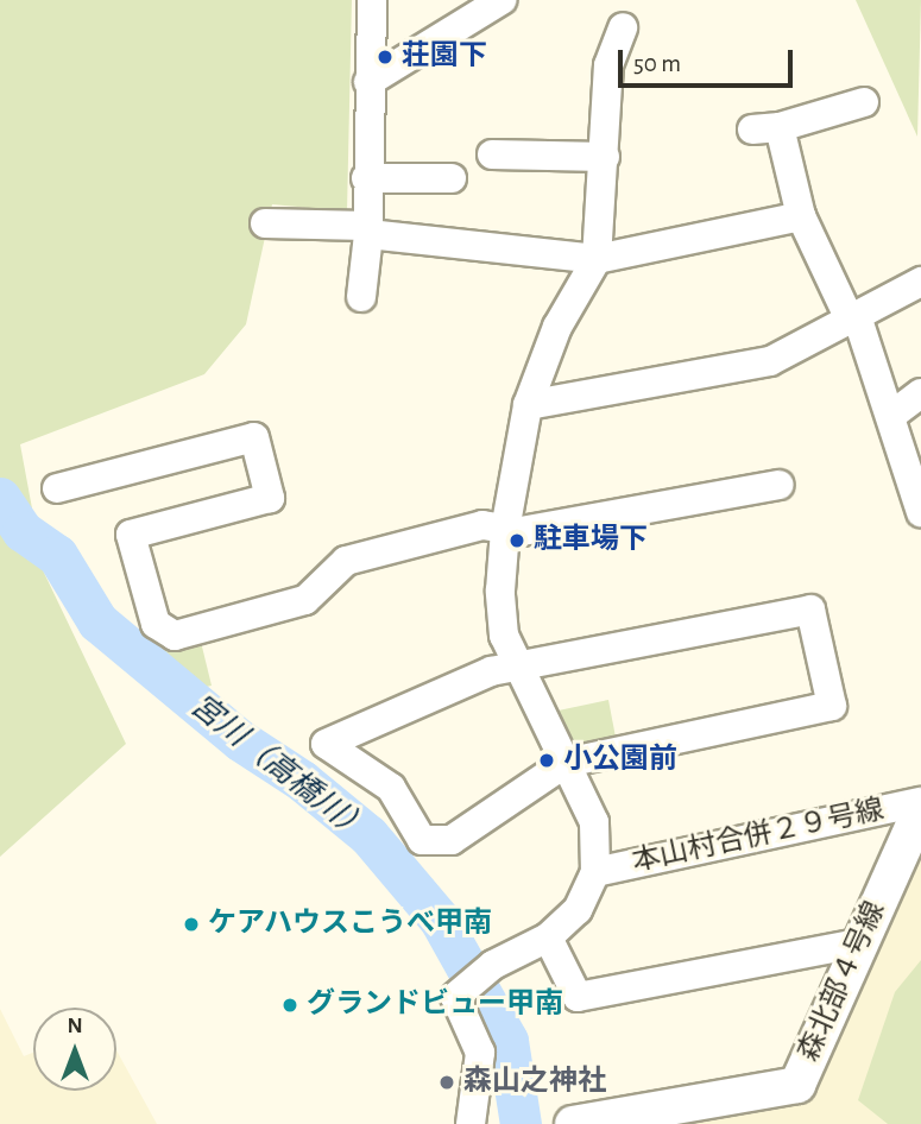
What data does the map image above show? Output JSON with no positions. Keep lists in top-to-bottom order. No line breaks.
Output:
{"streets":{"street":["本山村合併２９号線","森北部４号線"]},"crossings":[["本山村合併２９号線","森北部４号線"]],"water":["宮川（高橋川）"],"places":["荘園下","駐車場下","小公園前","ケアハウスこうべ甲南","グランドビュー甲南","森山之神社"],"scale_bar":"50 m","north":"top"}
